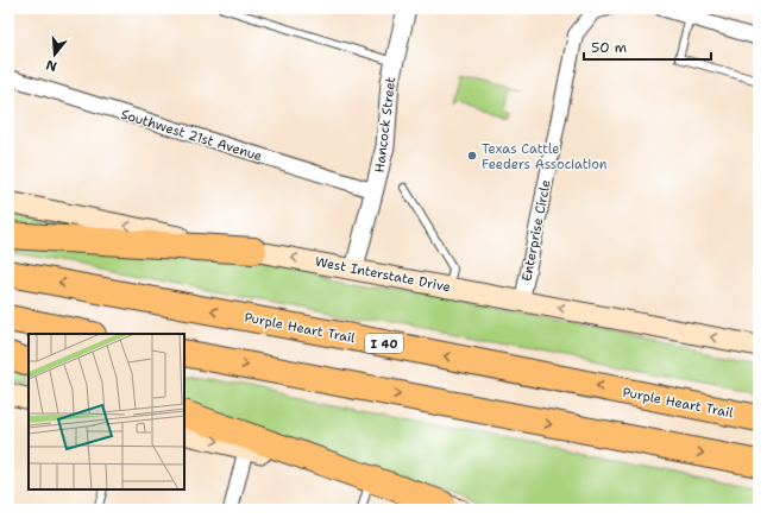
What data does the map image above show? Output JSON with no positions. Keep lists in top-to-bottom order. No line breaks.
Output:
{"streets":{"highway":["Purple Heart Trail","I 40"],"main road":["West Interstate Drive"],"street":["Hancock Street","Southwest 21st Avenue","Enterprise Circle"]},"crossings":[["Hancock Street","Southwest 21st Avenue"],["Hancock Street","West Interstate Drive"],["Enterprise Circle","West Interstate Drive"]],"one_way":["West Interstate Drive"],"places":["Texas Cattle Feeders Association"],"scale_bar":"50 m","north":"bottom"}
